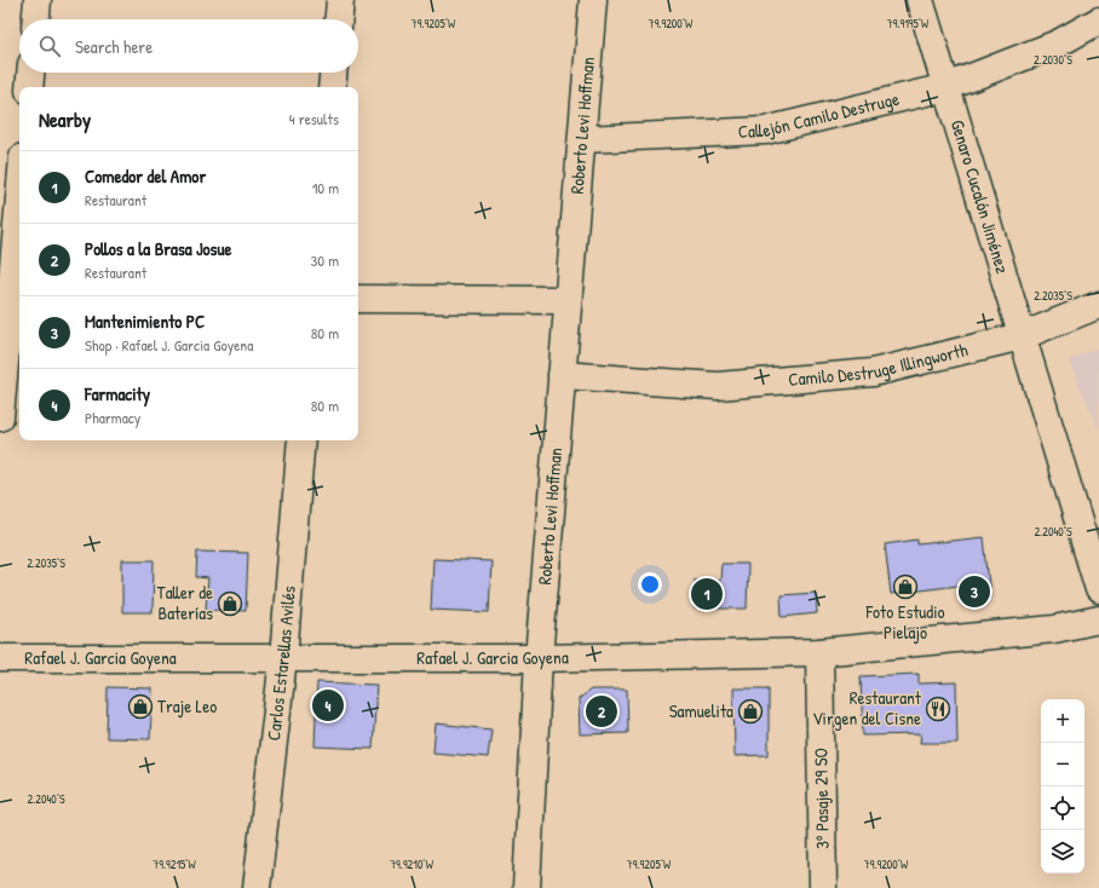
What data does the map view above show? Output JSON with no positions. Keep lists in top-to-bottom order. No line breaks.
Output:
{"streets":{"street":["Callejón Camilo Destruge","Roberto Levi Hoffman","Genaro Cucalón Jiménez","Camilo Destruge Illingworth","Rafael J. Garcia Goyena","Carlos Estarellas Avilés","3º Pasaje 29 SO"]},"crossings":[["Callejón Camilo Destruge","Roberto Levi Hoffman"],["Callejón Camilo Destruge","Genaro Cucalón Jiménez"],["Roberto Levi Hoffman","Camilo Destruge Illingworth"],["Roberto Levi Hoffman","Rafael J. Garcia Goyena"],["Genaro Cucalón Jiménez","Camilo Destruge Illingworth"],["Rafael J. Garcia Goyena","Carlos Estarellas Avilés"],["Rafael J. Garcia Goyena","3º Pasaje 29 SO"]],"places":{"shop":["Foto Estudio Pielajo","Taller de Baterías","Traje Leo","Samuelita"],"restaurant":["Restaurant Virgen del Cisne"]},"page":{"search":"Search here","heading":["Nearby","4 results"],"list":[{"mark":"1","name":"Comedor del Amor","note":"Restaurant","value":"10 m"},{"mark":"2","name":"Pollos a la Brasa Josue","note":"Restaurant","value":"30 m"},{"mark":"3","name":"Mantenimiento PC","note":"Shop · Rafael J. Garcia Goyena","value":"80 m"},{"mark":"4","name":"Farmacity","note":"Pharmacy","value":"80 m"}],"pins":["3","1","4","2"],"map_buttons":["+","−"]},"coordinates":["79.9205°W","79.9200°W","79.9195°W","2.2030°S","2.2035°S","2.2040°S","79.9215°W","79.9210°W"]}
